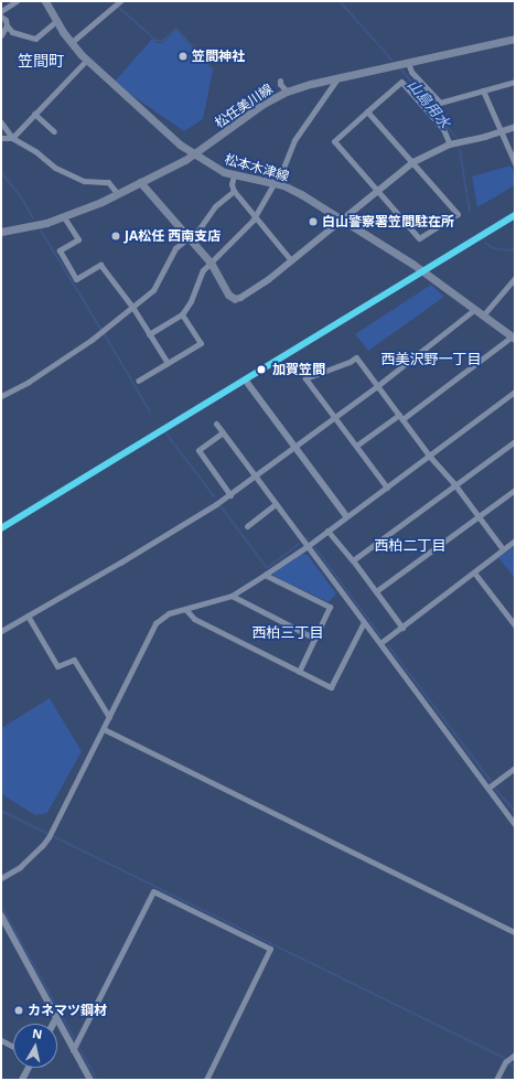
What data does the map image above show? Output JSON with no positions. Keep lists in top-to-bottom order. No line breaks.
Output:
{"streets":{"main road":["松任美川線","松本木津線"]},"crossings":[["松任美川線","松本木津線"]],"districts":["笠間町","西美沢野一丁目","西柏二丁目","西柏三丁目"],"water":["山島用水"],"places":["笠間神社","白山警察署笠間駐在所","JA松任 西南支店","加賀笠間","カネマツ鋼材"],"north":"top"}
